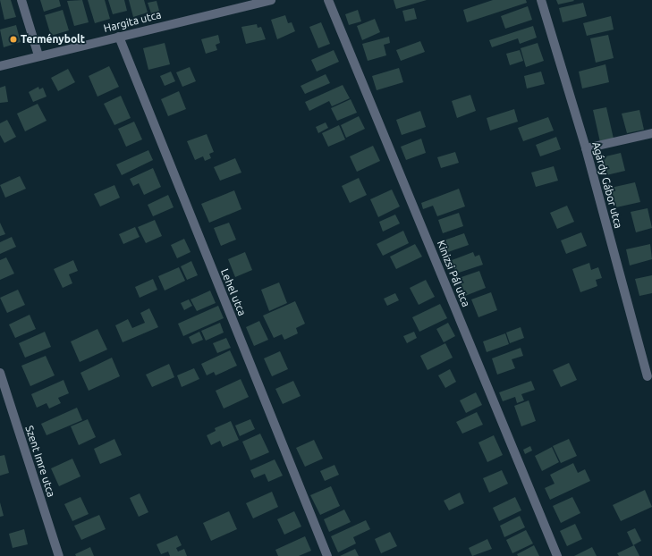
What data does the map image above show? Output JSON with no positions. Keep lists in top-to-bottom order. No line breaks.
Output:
{"streets":{"street":["Hargita utca","Agárdy Gábor utca","Kinizsi Pál utca","Lehel utca","Szent Imre utca"]},"crossings":[["Hargita utca","Lehel utca"]],"places":["Terménybolt"]}
